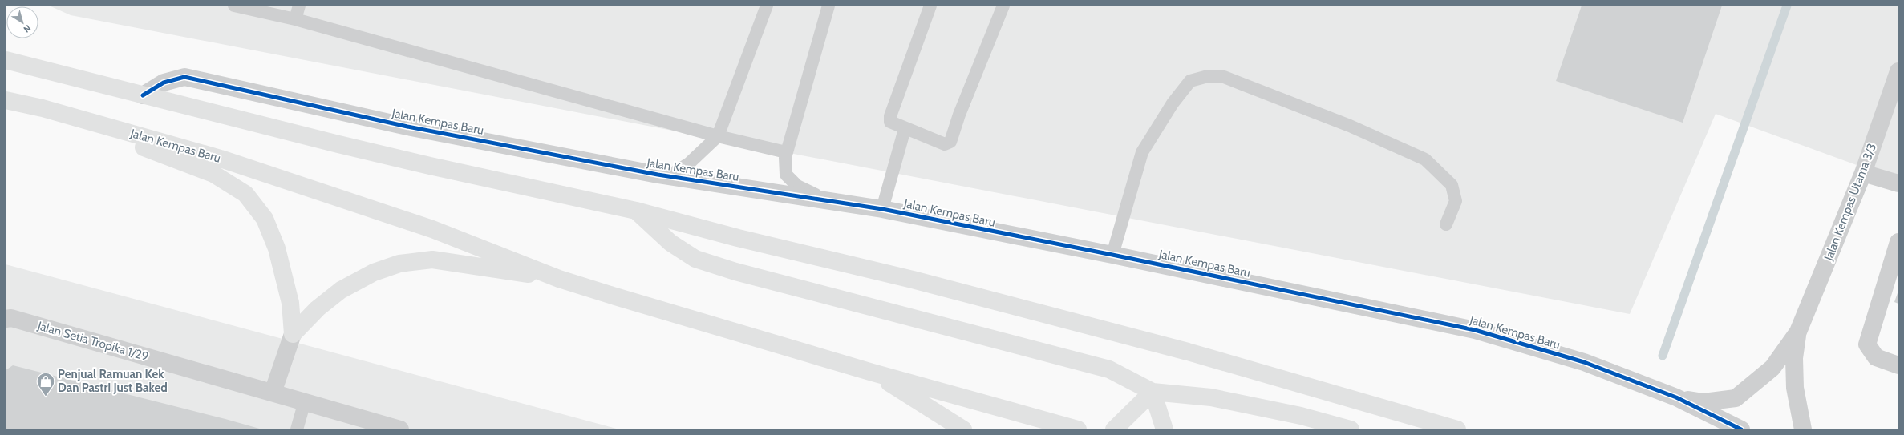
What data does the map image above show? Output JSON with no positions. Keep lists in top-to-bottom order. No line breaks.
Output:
{"streets":{"main road":["Jalan Kempas Baru"],"street":["Jalan Kempas Utama 3/3","Jalan Setia Tropika 1/29"]},"crossings":[["Jalan Kempas Baru","Jalan Kempas Utama 3/3"]],"places":{"shop":["Penjual Ramuan Kek Dan Pastri Just Baked"]},"north":"bottom right"}
